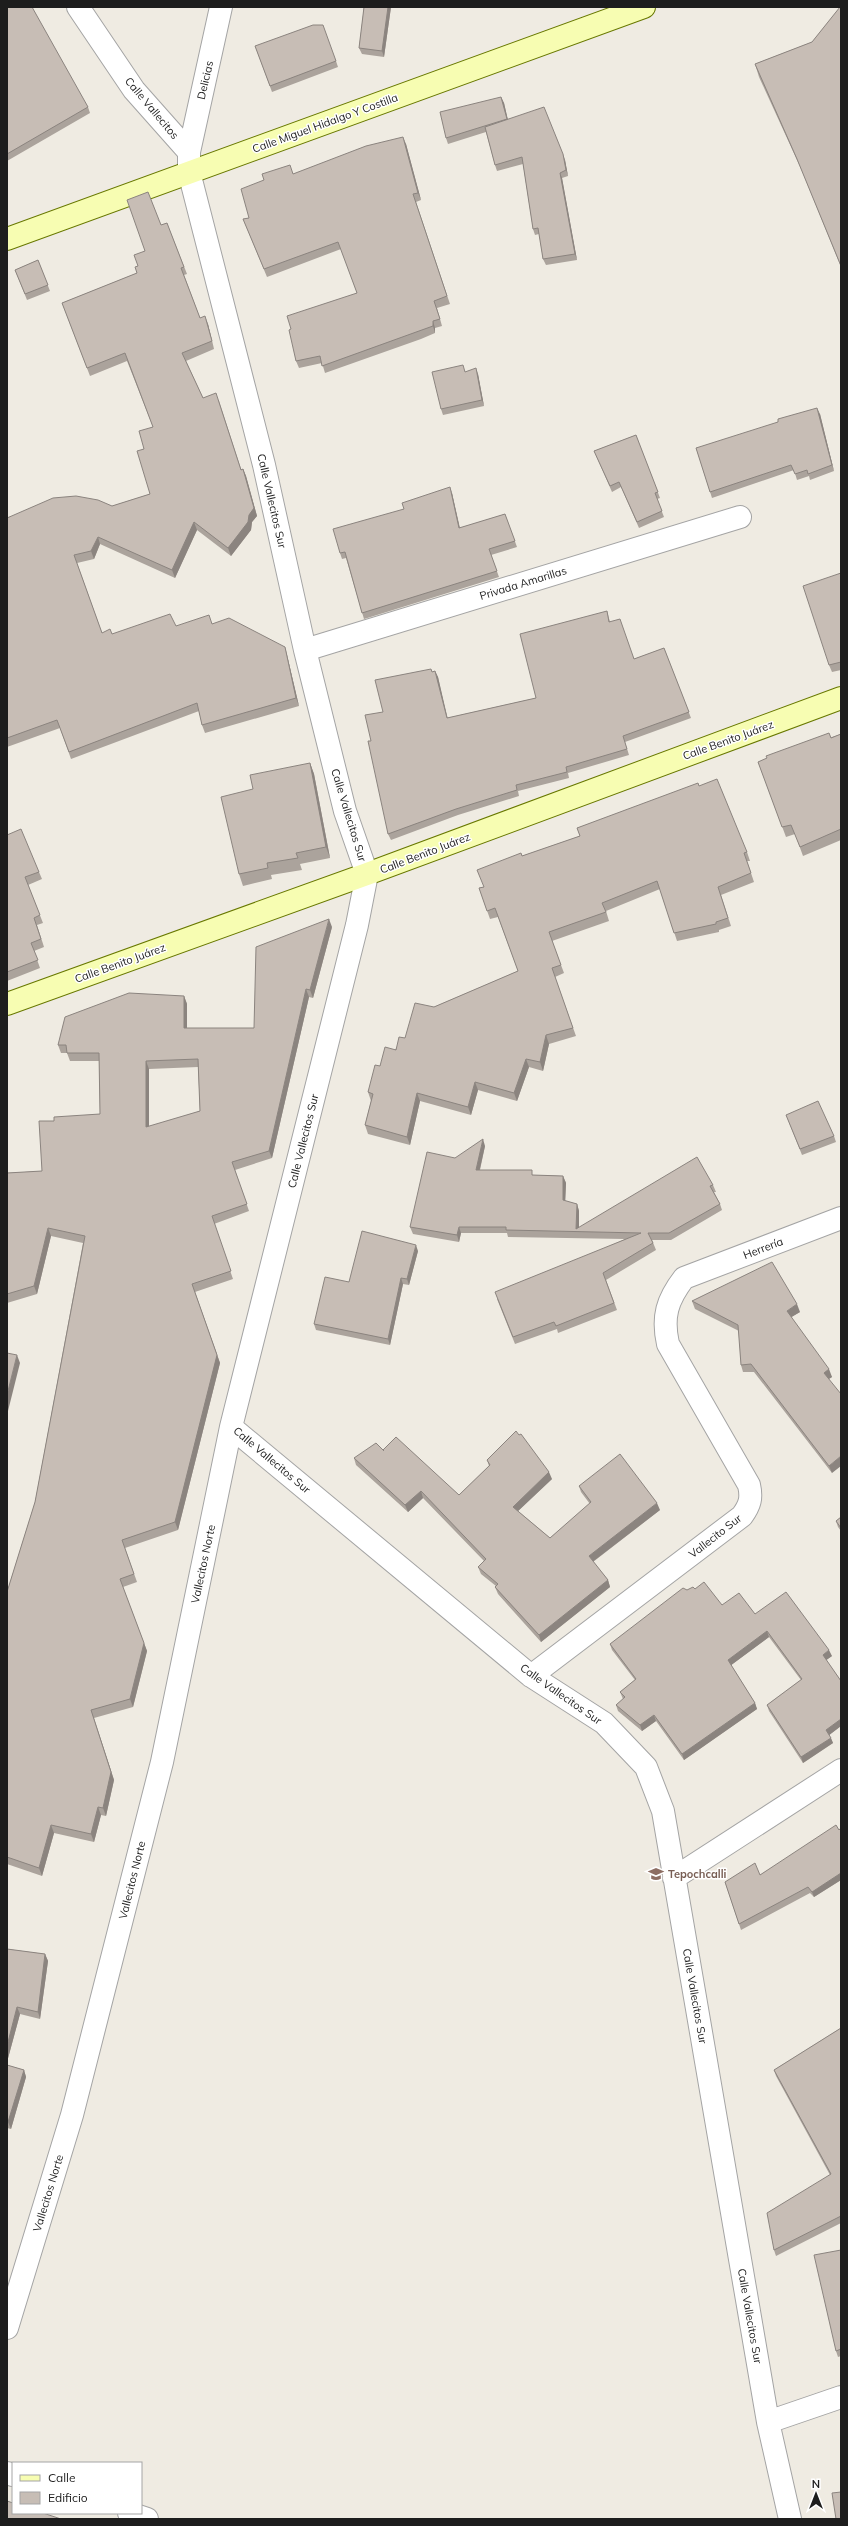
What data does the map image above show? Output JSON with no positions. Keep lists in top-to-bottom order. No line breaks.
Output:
{"streets":{"street":["Delicias","Calle Vallecitos","Calle Miguel Hidalgo Y Costilla","Calle Vallecitos Sur","Privada Amarillas","Calle Benito Juárez","Herrería","Vallecito Sur","Vallecitos Norte"]},"crossings":[["Delicias","Calle Vallecitos"],["Delicias","Calle Miguel Hidalgo Y Costilla"],["Delicias","Calle Vallecitos Sur"],["Calle Vallecitos","Calle Miguel Hidalgo Y Costilla"],["Calle Vallecitos","Calle Vallecitos Sur"],["Calle Miguel Hidalgo Y Costilla","Calle Vallecitos Sur"],["Calle Vallecitos Sur","Privada Amarillas"],["Calle Vallecitos Sur","Calle Benito Juárez"],["Calle Vallecitos Sur","Vallecito Sur"],["Calle Vallecitos Sur","Vallecitos Norte"],["Herrería","Vallecito Sur"]],"places":{"school or university":["Tepochcalli"]},"legend":["Calle","Edificio"],"north":"top"}
